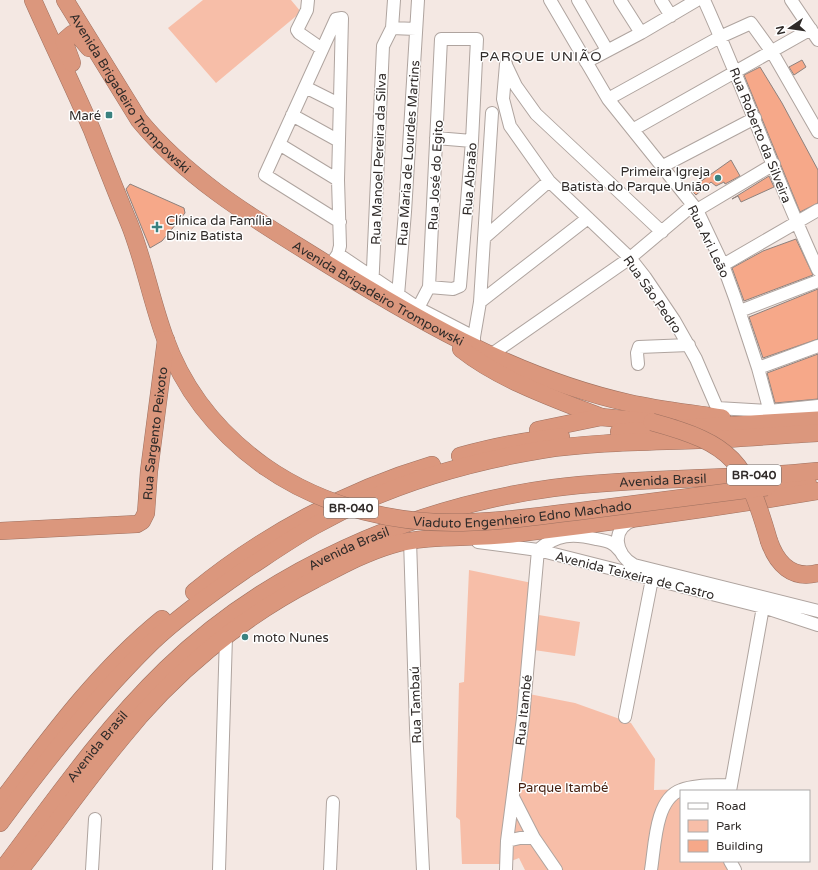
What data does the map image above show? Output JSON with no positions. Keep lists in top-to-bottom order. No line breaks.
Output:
{"streets":{"highway":["Avenida Brigadeiro Trompowski","Rua Sargento Peixoto","BR-040","Avenida Brasil","Viaduto Engenheiro Edno Machado"],"street":["Rua Roberto da Silveira","Rua Maria de Lourdes Martins","Rua Manoel Pereira da Silva","Rua José do Egito","Rua Abraão","Rua Ari Leão","Rua São Pedro","Avenida Teixeira de Castro","Rua Tambaú","Rua Itambé"]},"crossings":[["Avenida Brigadeiro Trompowski","Rua Maria de Lourdes Martins"],["Avenida Brigadeiro Trompowski","Rua Manoel Pereira da Silva"],["Avenida Brigadeiro Trompowski","Rua Ari Leão"],["Avenida Brigadeiro Trompowski","Rua São Pedro"],["Rua José do Egito","Rua Abraão"],["Rua Sargento Peixoto","Viaduto Engenheiro Edno Machado"],["Avenida Brasil","Viaduto Engenheiro Edno Machado"],["Avenida Brasil","Avenida Teixeira de Castro"],["Avenida Brasil","Rua Tambaú"],["Avenida Teixeira de Castro","Rua Itambé"]],"districts":["PARQUE UNIÃO"],"parks":["Parque Itambé"],"places":{"transit":["Maré"],"other":["Primeira Igreja Batista do Parque União","moto Nunes"],"health":["Clínica da Família Diniz Batista"]},"legend":["Road","Park","Building"],"north":"left"}
